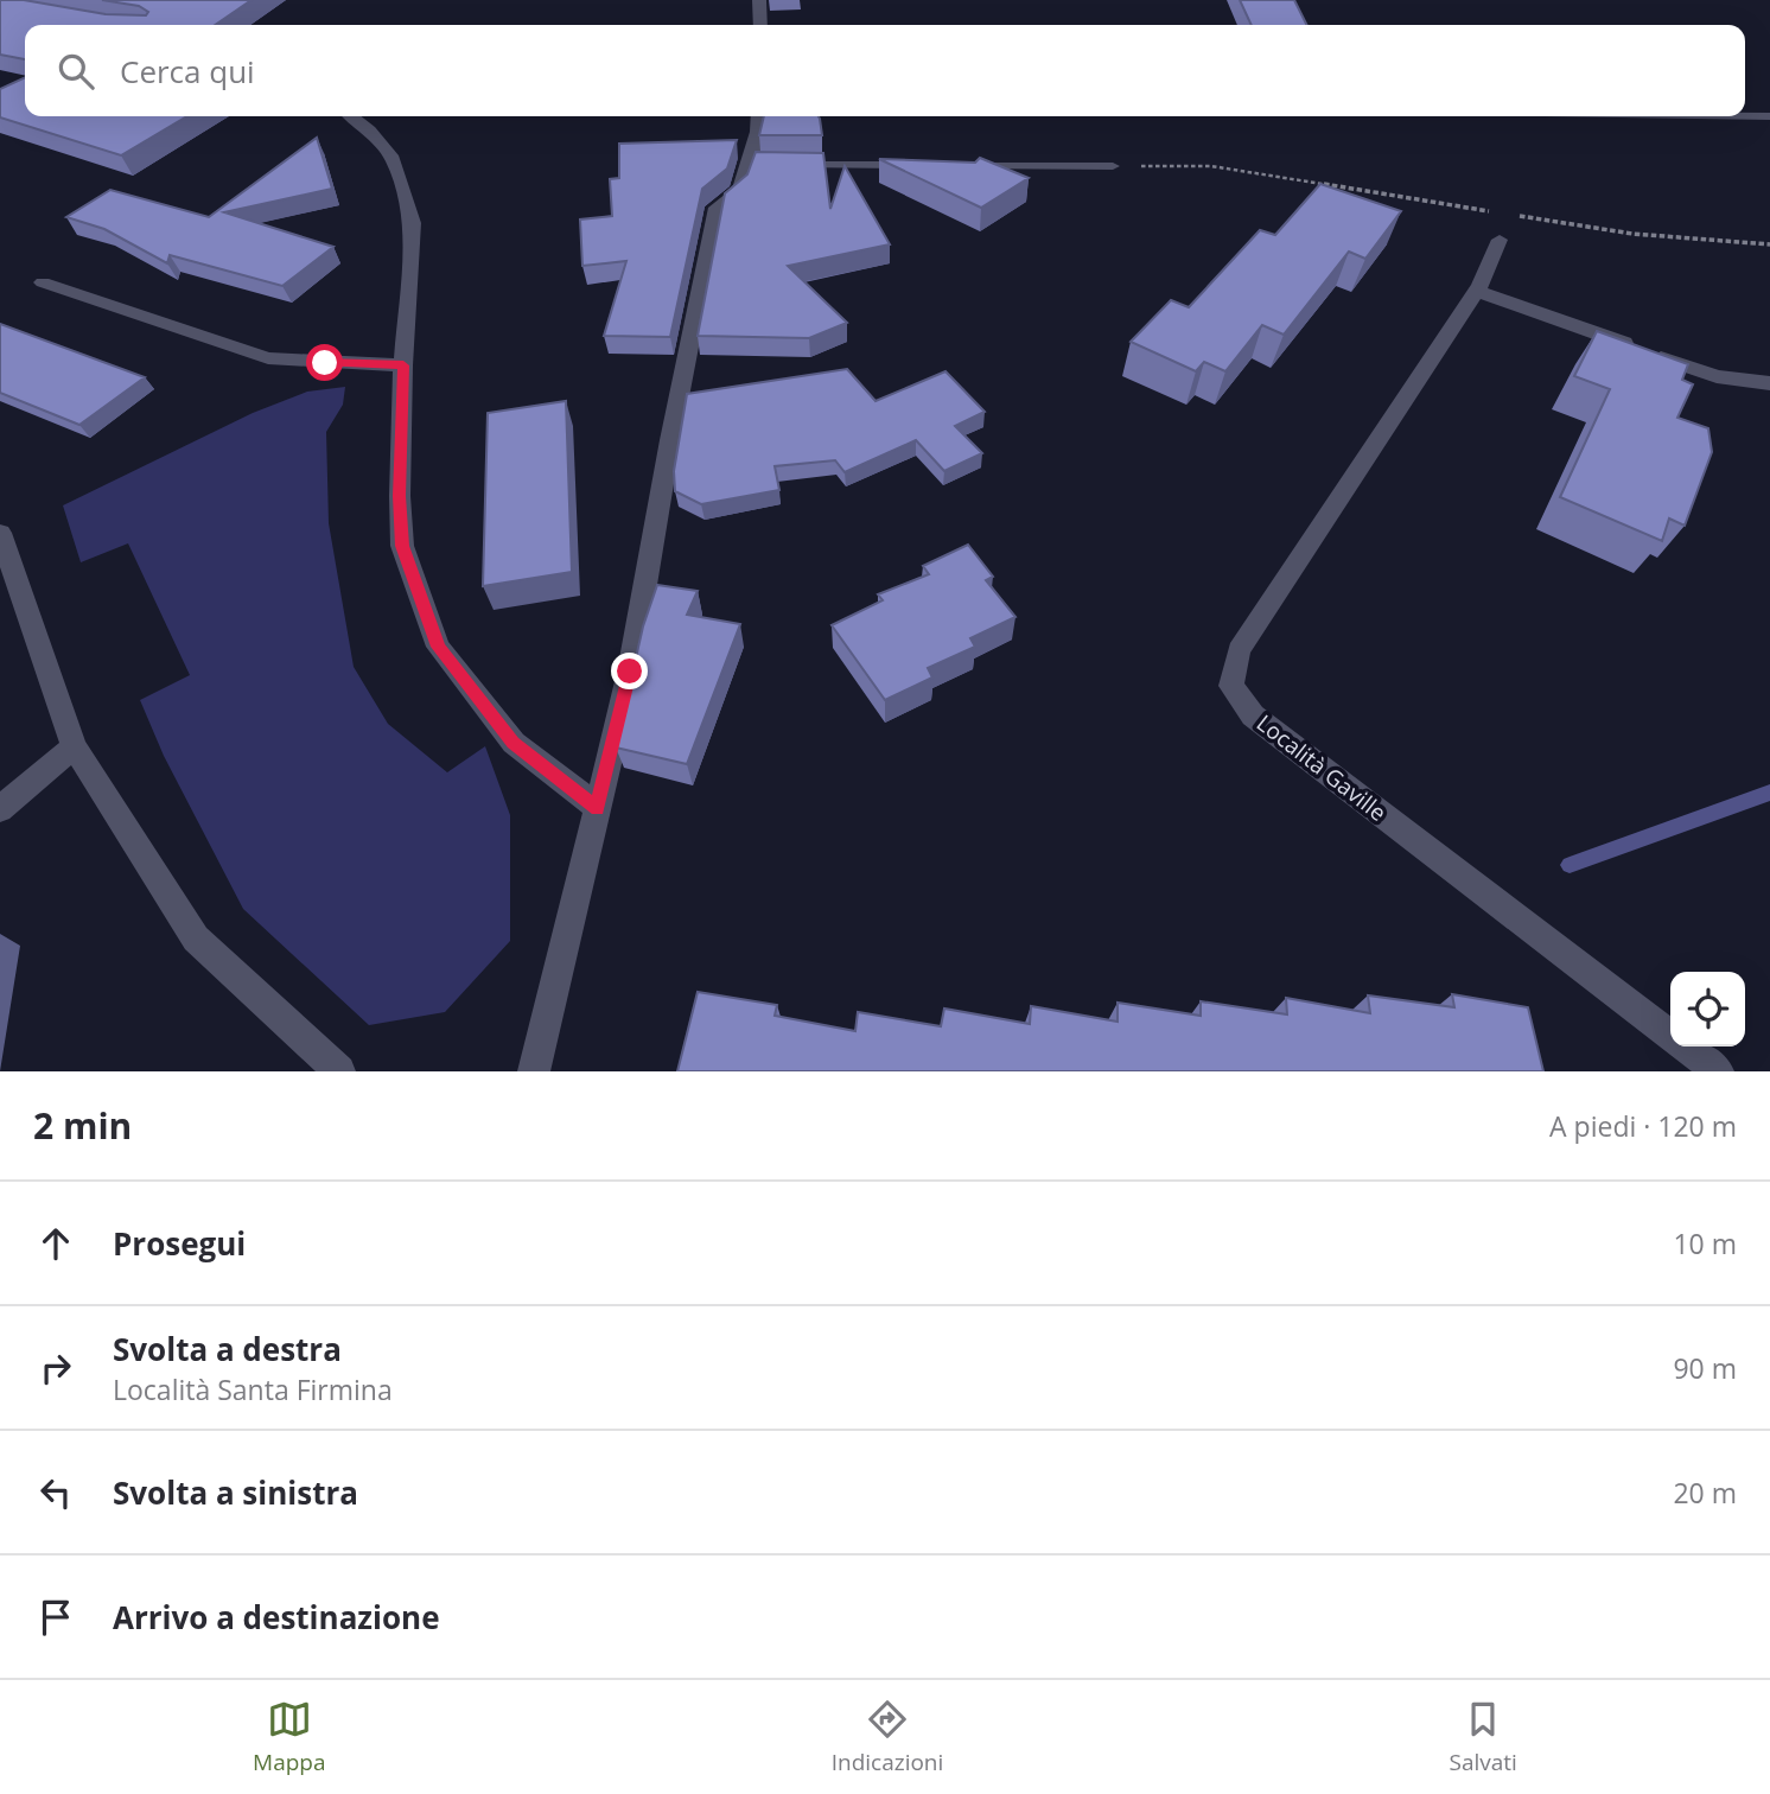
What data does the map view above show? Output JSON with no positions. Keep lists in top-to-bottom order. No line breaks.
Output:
{"streets":{"street":["Località Gaville"]},"page":{"search":"Cerca qui","heading":["2 min","A piedi · 120 m"],"list":[["Prosegui","10 m"],["Svolta a destra","Località Santa Firmina","90 m"],["Svolta a sinistra","20 m"],"Arrivo a destinazione"],"nav":["Mappa","Indicazioni","Salvati"]}}
